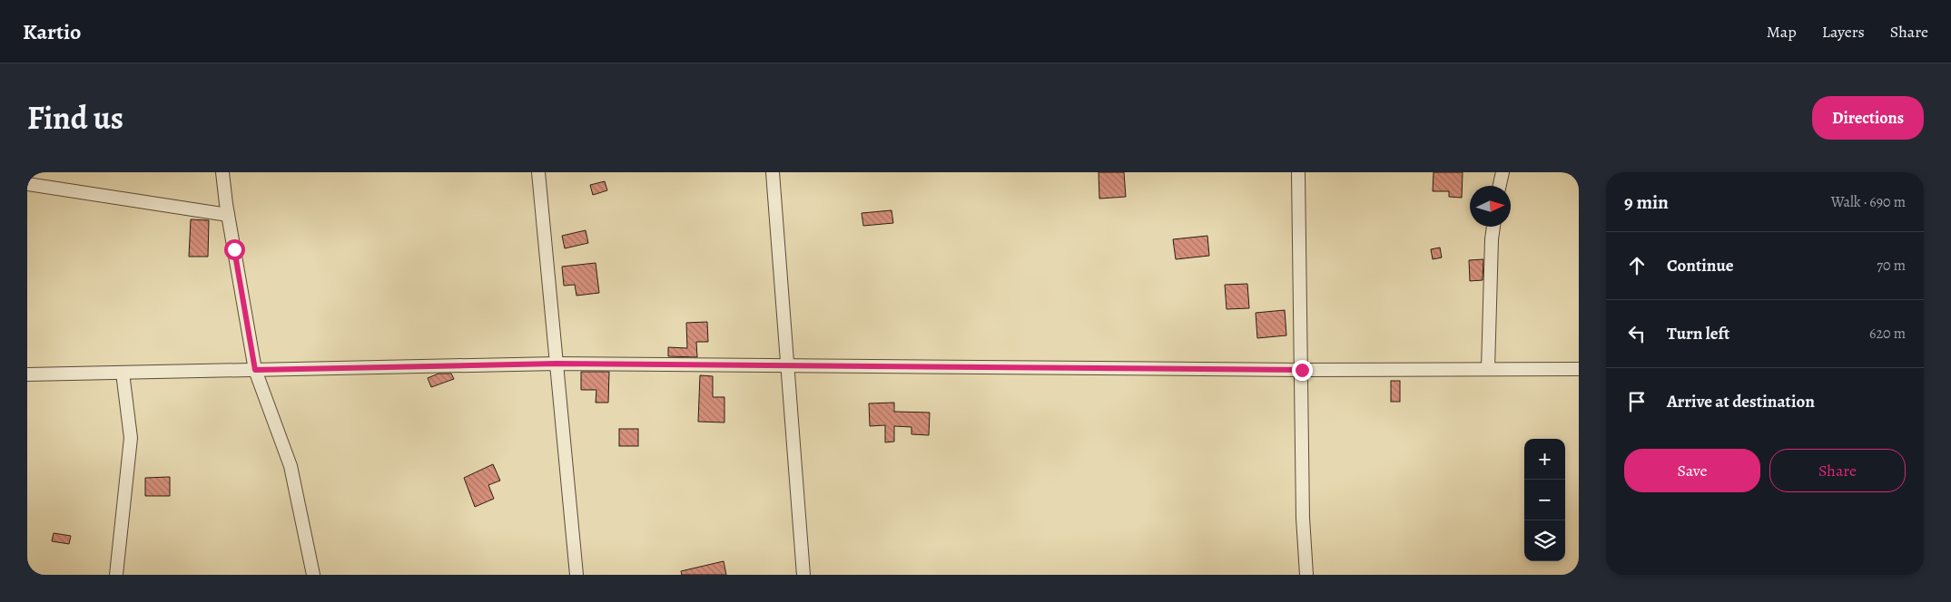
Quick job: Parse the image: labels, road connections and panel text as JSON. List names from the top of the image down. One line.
{"north":"right","page":{"header":"Kartio","nav":["Map","Layers","Share"],"title":"Find us","buttons":["Directions",["Save","Share"]],"heading":["9 min","Walk · 690 m"],"list":[["Continue","70 m"],["Turn left","620 m"],"Arrive at destination"],"map_buttons":["+","−"]}}
